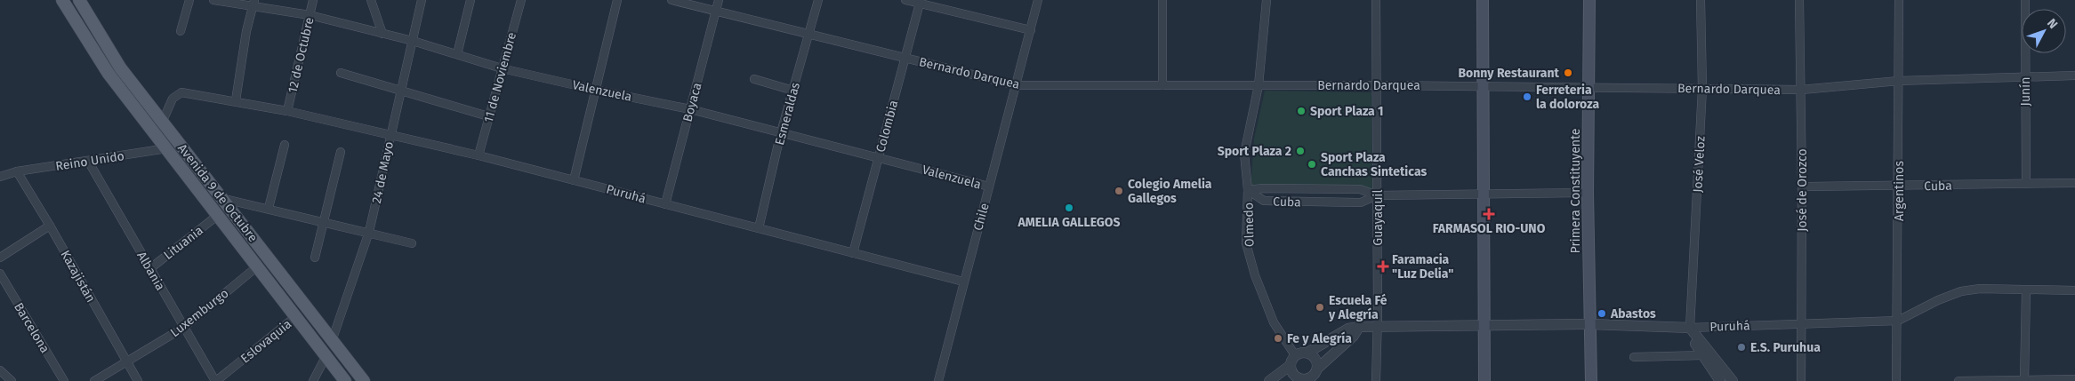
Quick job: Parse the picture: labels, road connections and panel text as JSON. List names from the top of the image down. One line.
{"streets":{"main road":["Primera Constituyente","Avenida 9 de Octubre"],"street":["12 de Octubre","Bernardo Darquea","11 de Noviembre","Valenzuela","Junín","Boyaca","Esmeraldas","Colombia","Reino Unido","José Veloz","24 de Mayo","Cuba","José de Orozco","Argentinos","Puruhá","Chile","Guayaquil","Olmedo","Lituania","Albania","Kazajistán","Luxemburgo","Barcelona","Eslovaquia"]},"crossings":[["12 de Octubre","Valenzuela"],["12 de Octubre","Puruhá"],["Bernardo Darquea","Junín"],["Bernardo Darquea","Boyaca"],["Bernardo Darquea","Esmeraldas"],["Bernardo Darquea","Colombia"],["Bernardo Darquea","José Veloz"],["Bernardo Darquea","José de Orozco"],["Bernardo Darquea","Primera Constituyente"],["Bernardo Darquea","Argentinos"],["Bernardo Darquea","Chile"],["Bernardo Darquea","Guayaquil"],["Bernardo Darquea","Olmedo"],["11 de Noviembre","Valenzuela"],["11 de Noviembre","Puruhá"],["Valenzuela","Boyaca"],["Valenzuela","Esmeraldas"],["Valenzuela","Colombia"],["Valenzuela","24 de Mayo"],["Valenzuela","Chile"],["Junín","Cuba"],["Boyaca","Puruhá"],["Esmeraldas","Puruhá"],["Colombia","Puruhá"],["Reino Unido","Avenida 9 de Octubre"],["Reino Unido","Albania"],["Reino Unido","Kazajistán"],["José Veloz","Puruhá"],["24 de Mayo","Avenida 9 de Octubre"],["24 de Mayo","Puruhá"],["Cuba","José de Orozco"],["Cuba","Primera Constituyente"],["Cuba","Argentinos"],["Cuba","Guayaquil"],["Cuba","Olmedo"],["José de Orozco","Puruhá"],["Primera Constituyente","Puruhá"],["Argentinos","Puruhá"],["Avenida 9 de Octubre","Puruhá"],["Avenida 9 de Octubre","Lituania"],["Avenida 9 de Octubre","Luxemburgo"],["Avenida 9 de Octubre","Eslovaquia"],["Puruhá","Chile"],["Puruhá","Guayaquil"],["Lituania","Albania"],["Albania","Luxemburgo"],["Albania","Eslovaquia"],["Kazajistán","Luxemburgo"]],"places":{"other":["Bonny Restaurant","Ferreteria la doloroza","Sport Plaza 1","Sport Plaza 2","Sport Plaza Canchas Sinteticas","Colegio Amelia Gallegos","AMELIA GALLEGOS","Escuela Fé y Alegría","Abastos","Fe y Alegría","E.S. Puruhua"],"health":["FARMASOL RIO-UNO","Faramacia \"Luz Delia\""]},"north":"top right"}
